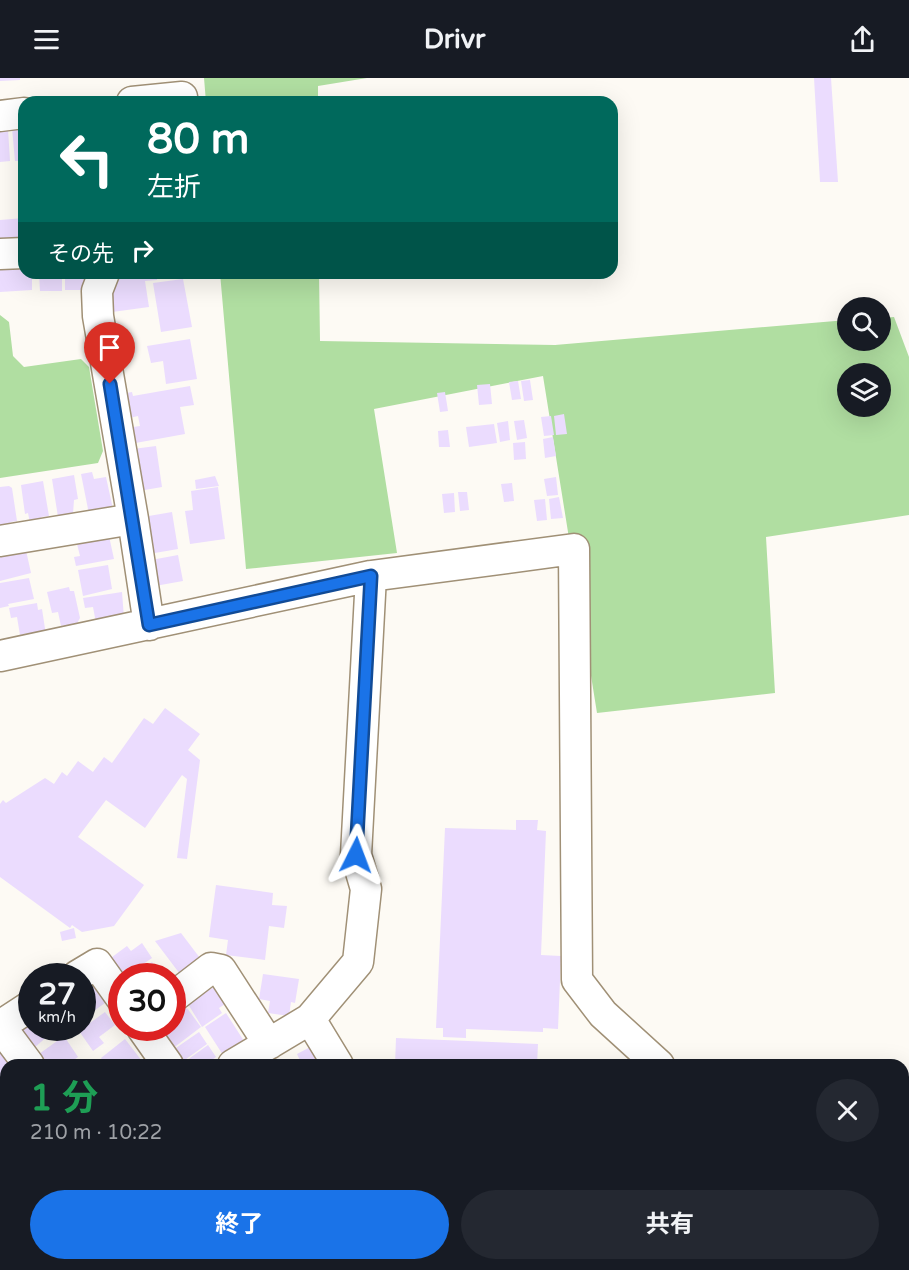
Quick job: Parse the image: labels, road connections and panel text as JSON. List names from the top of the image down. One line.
{"page":{"header":"Drivr","turn":["80 m","左折"],"then":"その先","speed":"27 km/h","limit":"30","heading":["1 分","210 m · 10:22"],"buttons":["終了","共有"]}}
